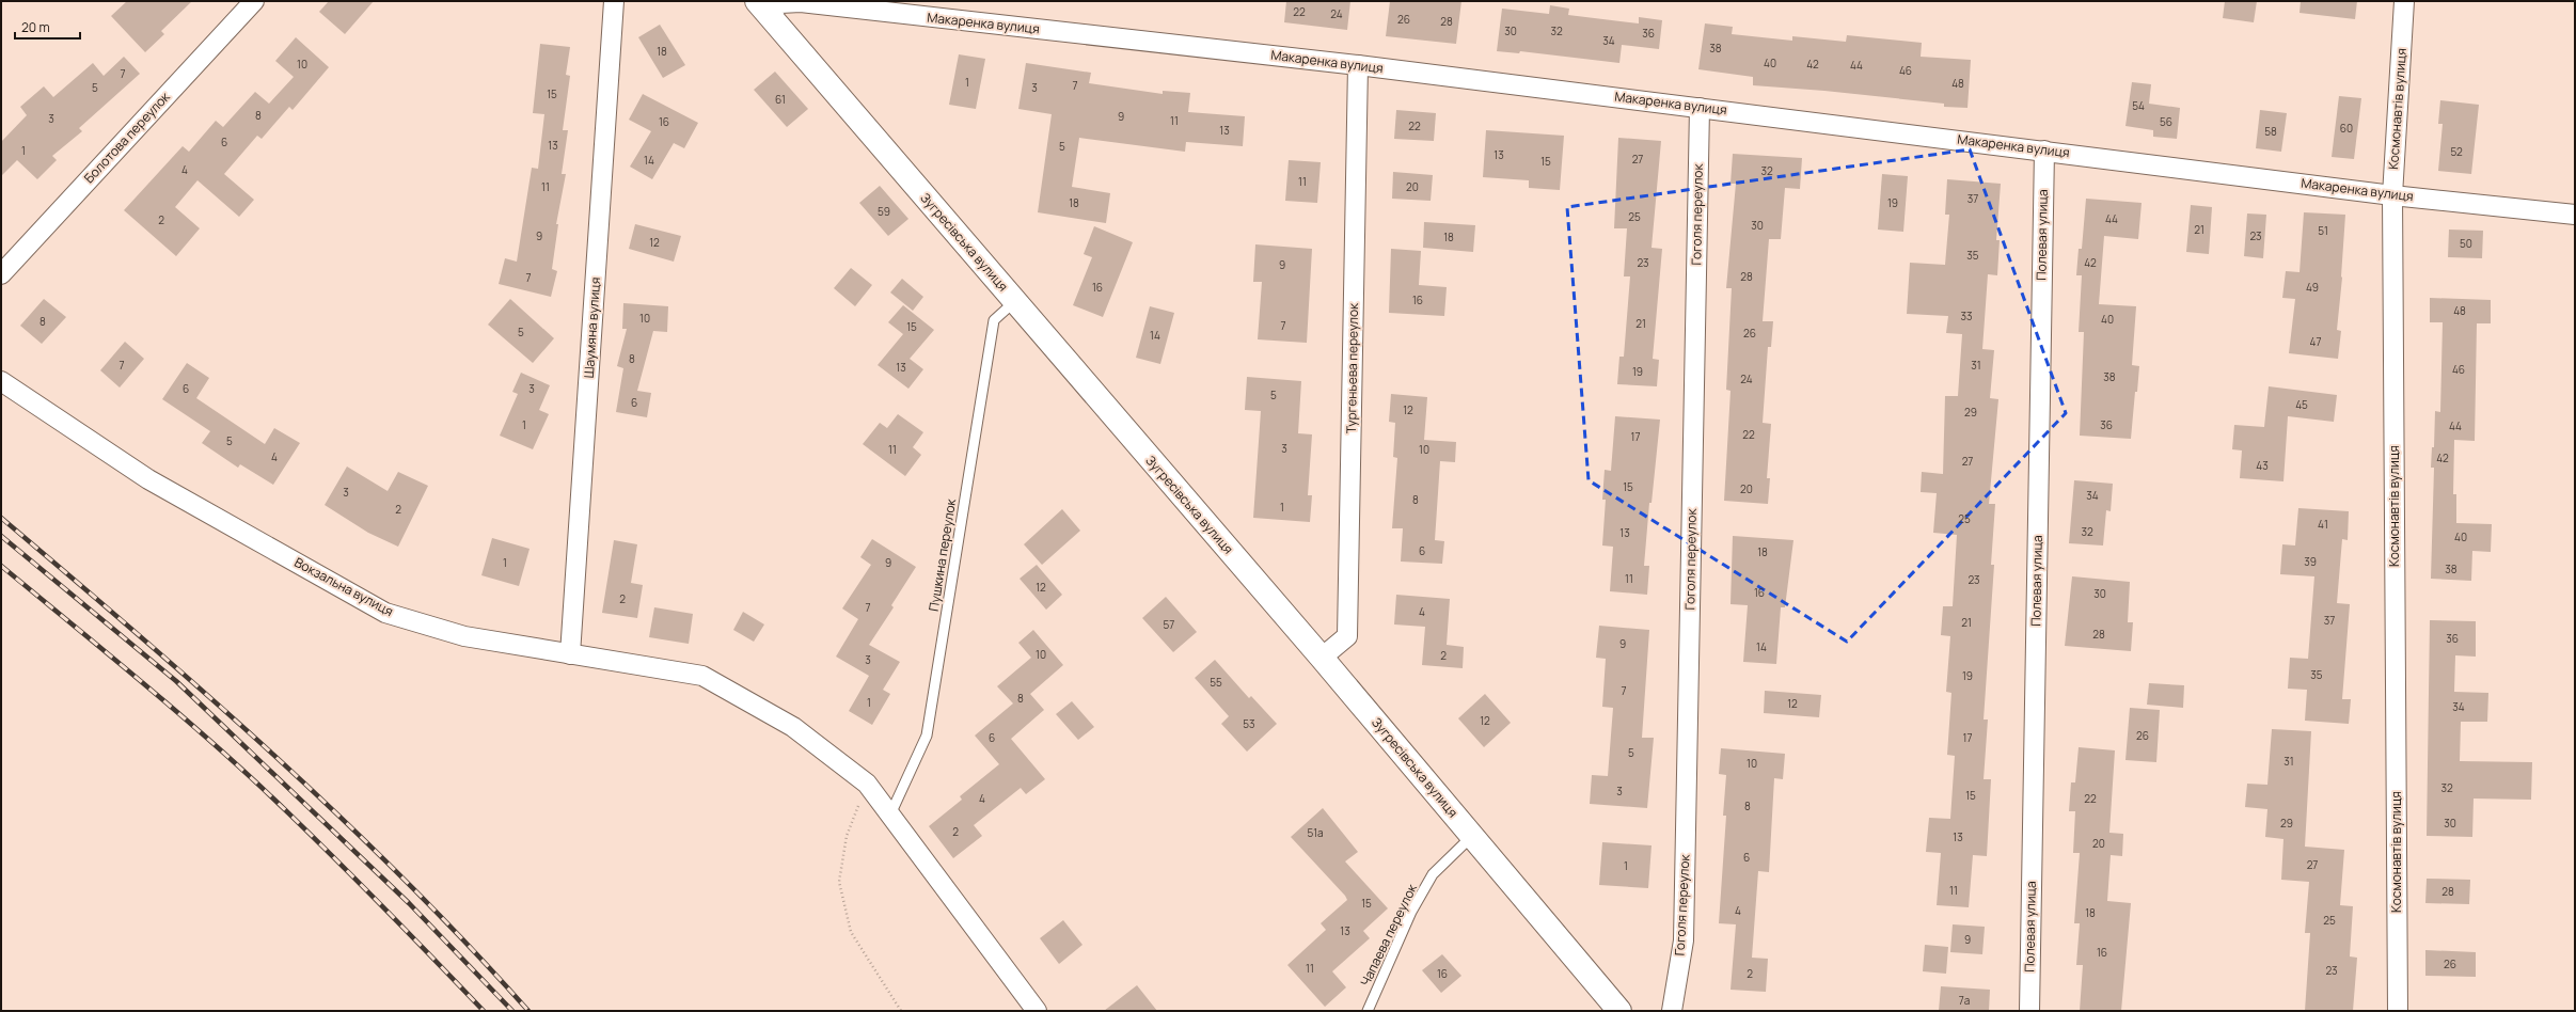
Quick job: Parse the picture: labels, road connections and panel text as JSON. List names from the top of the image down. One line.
{"streets":{"street":["Макаренка вулиця","Космонавтів вулиця","Болотова переулок","Гоголя переулок","Полевая улица","Зугресівська вулиця","Шаумяна вулиця","Тургеньева переулок","Вокзальна вулиця"],"lane":["Пушкина переулок","Чапаева переулок"]},"crossings":[["Макаренка вулиця","Космонавтів вулиця"],["Макаренка вулиця","Гоголя переулок"],["Макаренка вулиця","Полевая улица"],["Макаренка вулиця","Зугресівська вулиця"],["Макаренка вулиця","Тургеньева переулок"],["Зугресівська вулиця","Тургеньева переулок"],["Зугресівська вулиця","Пушкина переулок"],["Зугресівська вулиця","Чапаева переулок"],["Шаумяна вулиця","Вокзальна вулиця"],["Пушкина переулок","Вокзальна вулиця"]],"house_numbers":["22","24","26","28","30","32","36","34","38","18","40","10","42","44","46","7","1","48","7","5","3","15","61","54","8","9","3","11","16","56","22","60","13","58","6","13","5","1","52","13","27","14","15","4","32","11","11","20","37","18","19","59","25","44","2","30","21","51","9","23","18","12","50","35","23","42","9","28","7","16","49","16","48","33","10","40","8","21","7","15","5","26","14","47","8","7","31","13","46","19","38","24","6","3","5","6","45","12","29","1","36","44","22","17","5","3","11","10","4","42","27","43","15","20","3","34","8","1","2","25","41","32","13","40","6","18","39","1","9","38","11","23","12","16","30","2","7","4","37","21","57","28","36","9","14","10","2","3","35","19","55","7","8","1","12","34","12","53","26","6","17","5","31","10","32","3","15","4","22","8","29","30","2","51а","13","20","6","27","1","11","28","15","4","18","25","13","9","16","26","11","23","16","2","7а"],"scale_bar":"20 m"}
